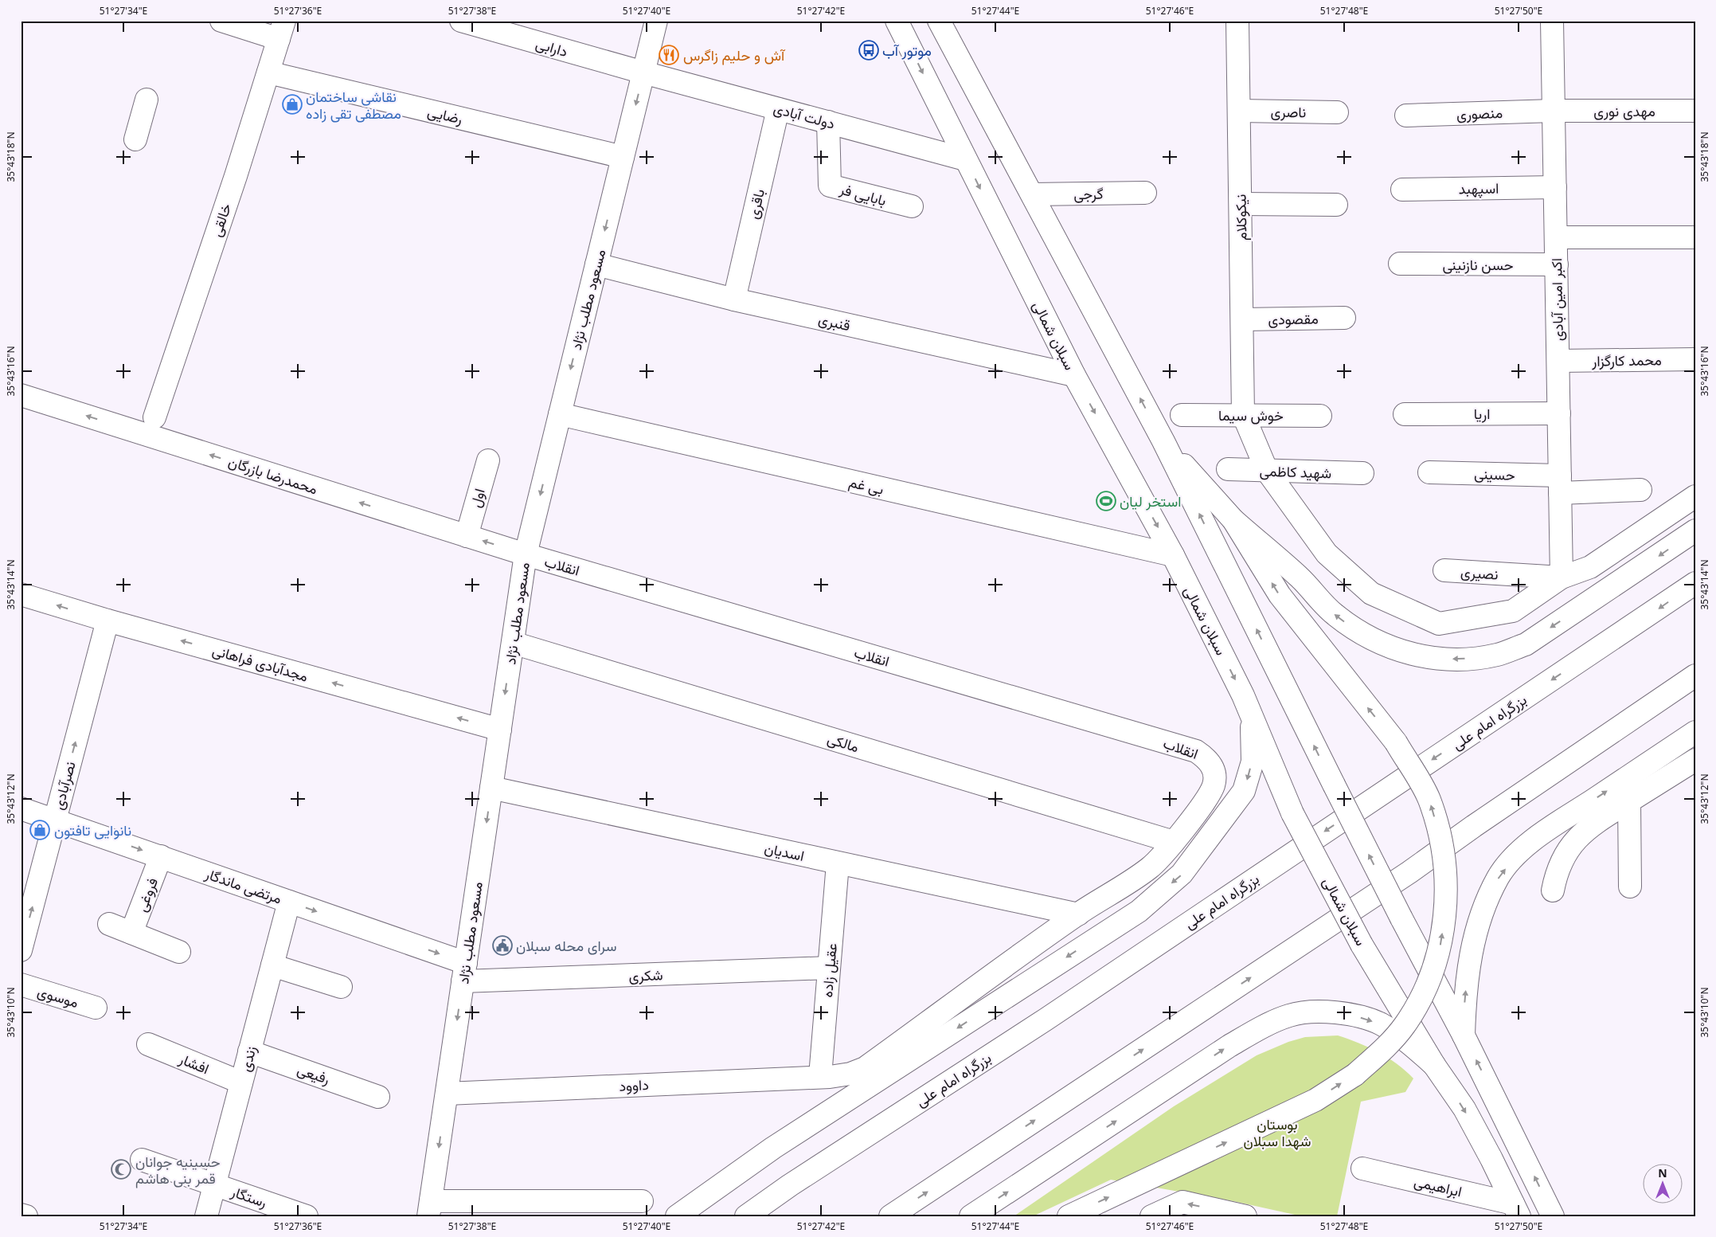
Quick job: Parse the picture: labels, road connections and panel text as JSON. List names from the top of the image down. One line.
{"streets":{"main road":["دارابی","مهدی نوری","ناصری","منصوری","رضایی","دولت آبادی","اسپهبد","گرجی","بابایی فر","باقری","نیکوکلام","خالقی","حسن نازنینی","مسعود مطلب نژاد","اکبر امین آبادی","مقصودی","قنبری","سبلان شمالی","محمد کارگزار","اریا","خوش سیما","شهید کاظمی","حسینی","محمدرضا بازرگان","بی غم","اول","انقلاب","نصیری","مجدآبادی فراهانی","بزرگراه امام علی","مالکی","نصرآبادی","اسدیان","مرتضی ماندگار","فروغی","عقیل زاده","شکری","موسوی","زندی","افشار","رفیعی","داوود","ابراهیمی","رستگار"]},"crossings":[["دارابی","دولت آبادی"],["دارابی","مسعود مطلب نژاد"],["مهدی نوری","منصوری"],["مهدی نوری","اکبر امین آبادی"],["ناصری","نیکوکلام"],["منصوری","اکبر امین آبادی"],["رضایی","خالقی"],["رضایی","مسعود مطلب نژاد"],["دولت آبادی","بابایی فر"],["دولت آبادی","باقری"],["دولت آبادی","مسعود مطلب نژاد"],["دولت آبادی","سبلان شمالی"],["اسپهبد","اکبر امین آبادی"],["باقری","قنبری"],["نیکوکلام","مقصودی"],["نیکوکلام","خوش سیما"],["حسن نازنینی","اکبر امین آبادی"],["مسعود مطلب نژاد","قنبری"],["مسعود مطلب نژاد","محمدرضا بازرگان"],["مسعود مطلب نژاد","بی غم"],["مسعود مطلب نژاد","انقلاب"],["مسعود مطلب نژاد","مجدآبادی فراهانی"],["مسعود مطلب نژاد","مالکی"],["مسعود مطلب نژاد","اسدیان"],["مسعود مطلب نژاد","مرتضی ماندگار"],["مسعود مطلب نژاد","شکری"],["مسعود مطلب نژاد","داوود"],["اکبر امین آبادی","محمد کارگزار"],["اکبر امین آبادی","اریا"],["اکبر امین آبادی","حسینی"],["اکبر امین آبادی","نصیری"],["قنبری","سبلان شمالی"],["سبلان شمالی","بی غم"],["سبلان شمالی","ابراهیمی"],["محمدرضا بازرگان","اول"],["محمدرضا بازرگان","انقلاب"],["انقلاب","داوود"],["مجدآبادی فراهانی","نصرآبادی"],["مالکی","داوود"],["نصرآبادی","مرتضی ماندگار"],["اسدیان","عقیل زاده"],["اسدیان","داوود"],["مرتضی ماندگار","فروغی"],["مرتضی ماندگار","شکری"],["مرتضی ماندگار","زندی"],["عقیل زاده","شکری"],["عقیل زاده","داوود"],["زندی","افشار"],["زندی","رفیعی"],["زندی","رستگار"]],"one_way":["مسعود مطلب نژاد","محمدرضا بازرگان","مجدآبادی فراهانی","نصرآبادی"],"parks":["بوستان شهدا سبلان"],"places":{"bus stop":["موتور آب"],"restaurant":["آش و حلیم زاگرس"],"shop":["نقاشی ساختمان مصطفی تقی زاده","نانوایی تافتون"],"sports":["استخر لیان"],"public building":["سرای محله سبلان"],"mosque":["حسینیه جوانان قمر بنی هاشم"]},"north":"top","coordinates":["51°27'34\"E","51°27'36\"E","51°27'38\"E","51°27'40\"E","51°27'42\"E","51°27'44\"E","51°27'46\"E","51°27'48\"E","51°27'50\"E","35°43'18\"N","35°43'16\"N","35°43'14\"N","35°43'12\"N","35°43'10\"N"]}
